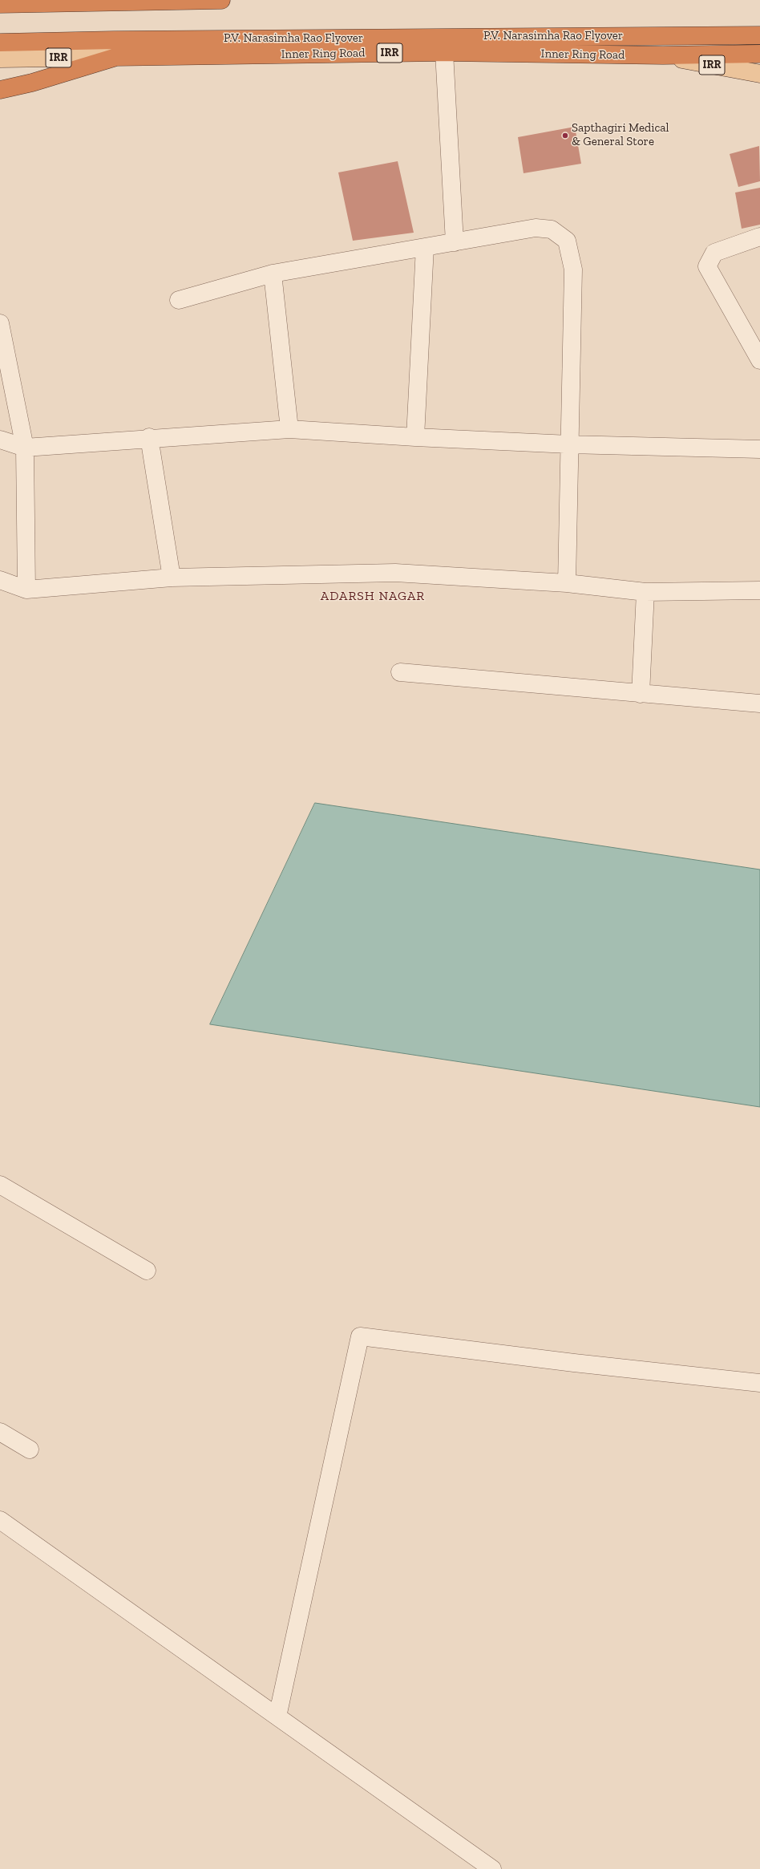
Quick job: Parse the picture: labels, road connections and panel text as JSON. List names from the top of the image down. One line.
{"streets":{"highway":["P.V. Narasimha Rao Flyover","IRR","Inner Ring Road"]},"crossings":[["IRR","Inner Ring Road"]],"districts":["ADARSH NAGAR"],"places":["Sapthagiri Medical & General Store"]}
